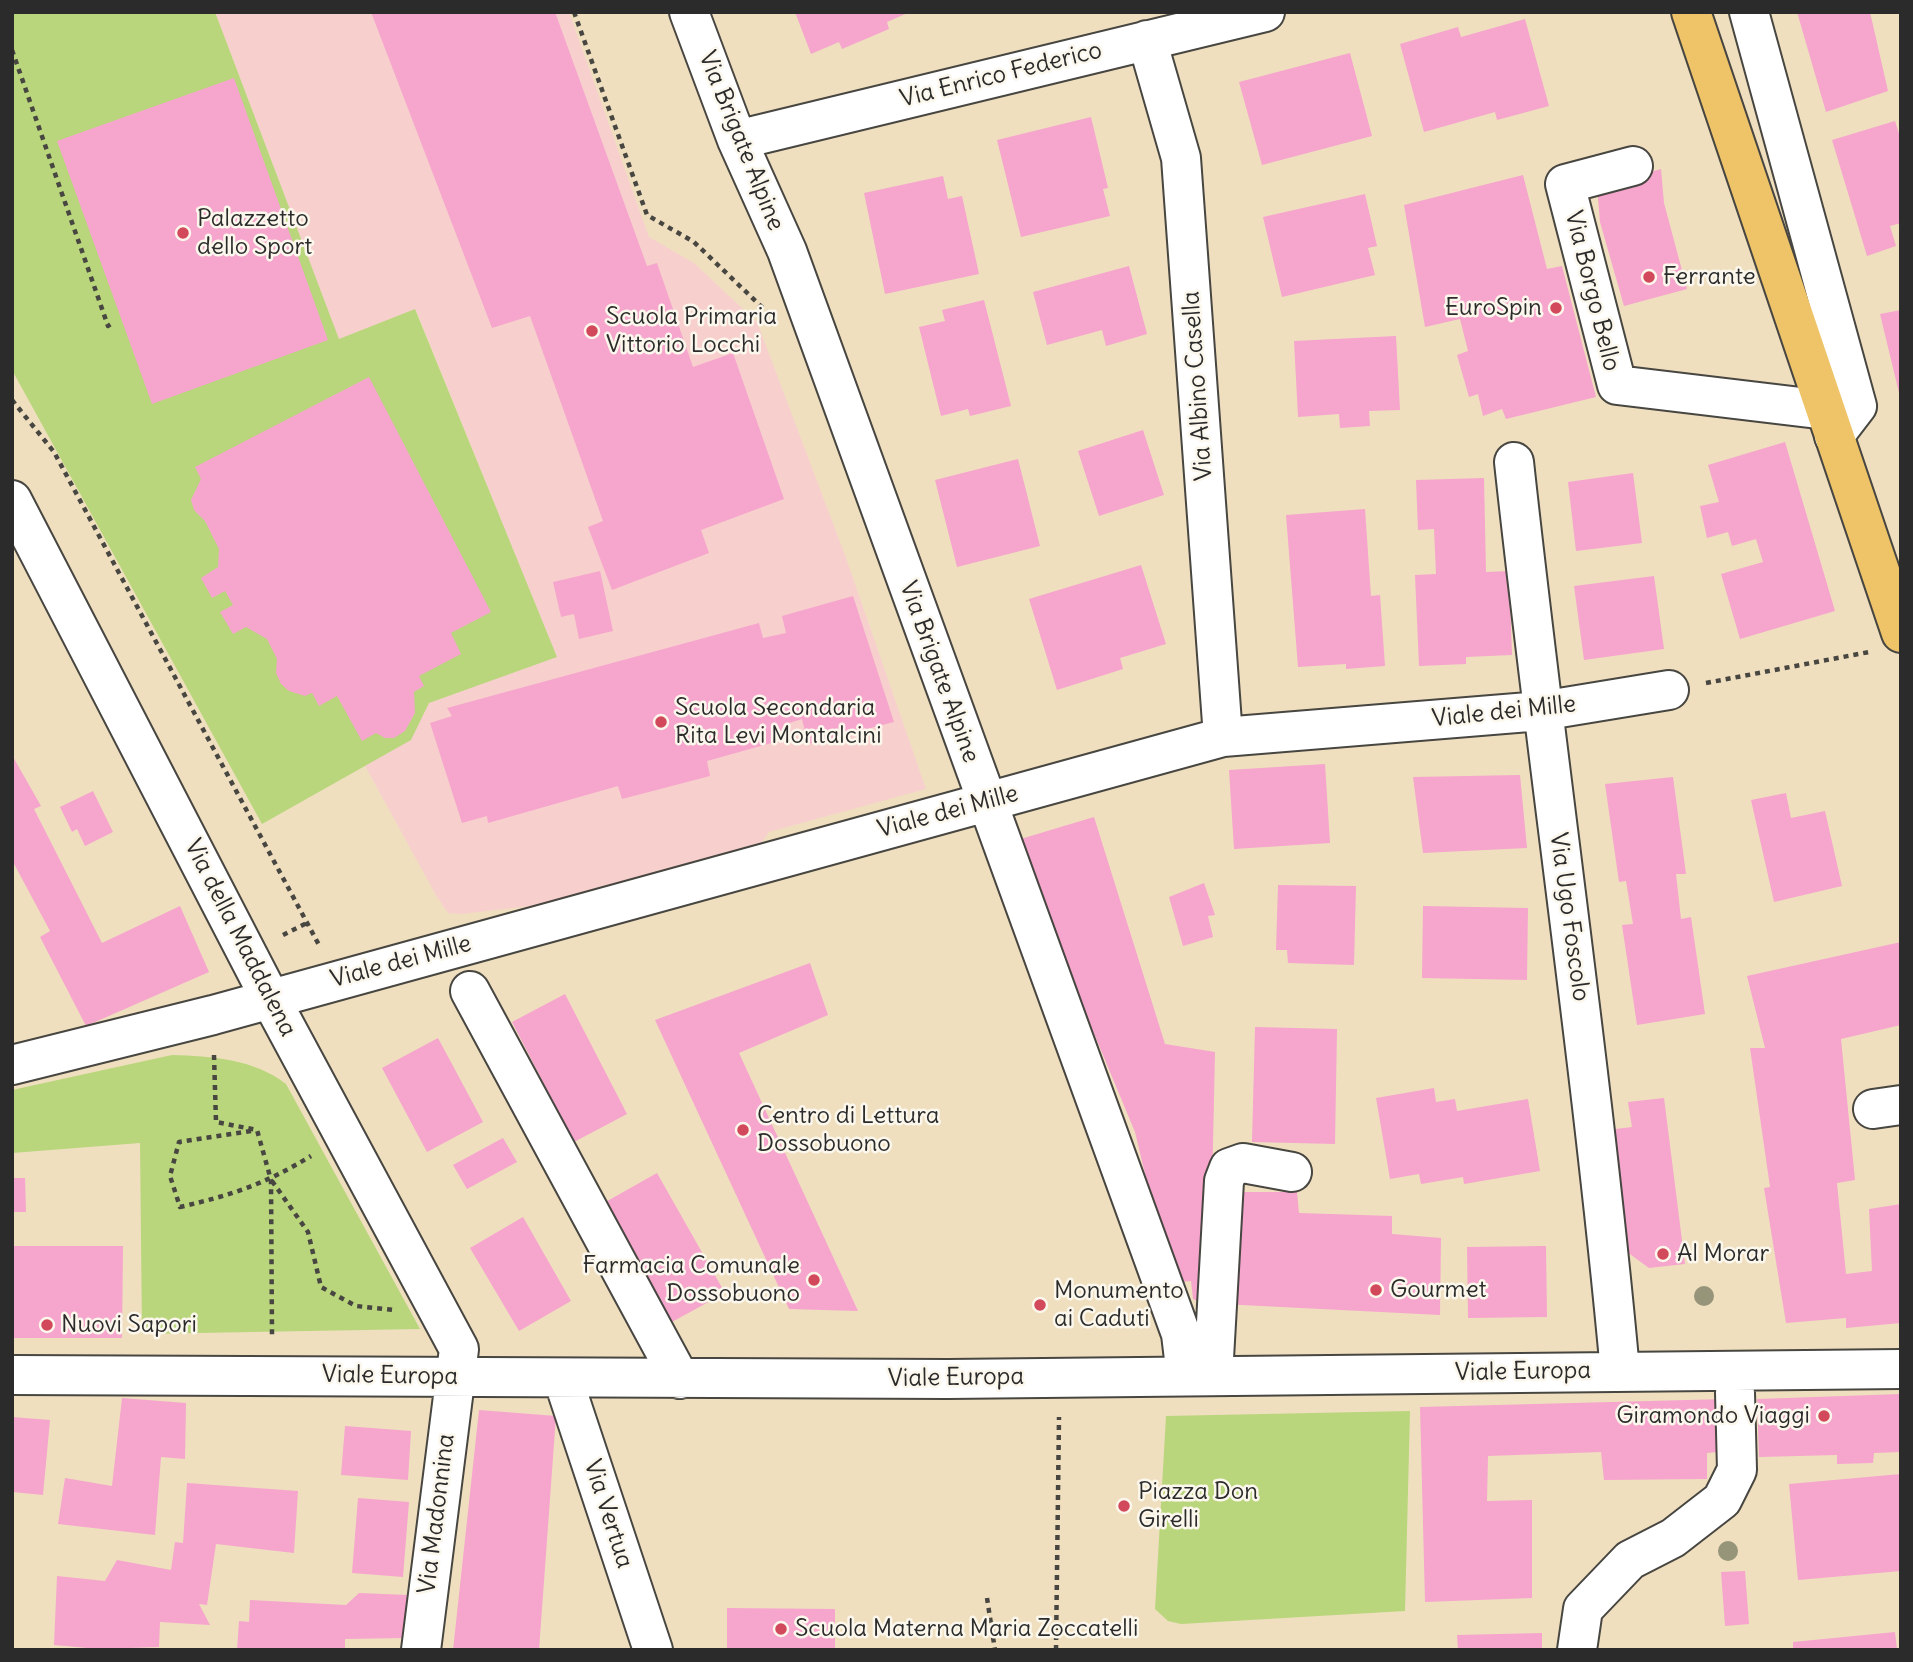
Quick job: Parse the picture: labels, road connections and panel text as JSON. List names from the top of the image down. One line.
{"streets":{"street":["Via Enrico Federico","Via Brigate Alpine","Via Borgo Bello","Via Albino Casella","Viale dei Mille","Via Ugo Foscolo","Via della Maddalena","Viale Europa","Via Madonnina","Via Vertua"]},"crossings":[["Via Enrico Federico","Via Brigate Alpine"],["Via Enrico Federico","Via Albino Casella"],["Via Brigate Alpine","Viale dei Mille"],["Via Brigate Alpine","Viale Europa"],["Via Albino Casella","Viale dei Mille"],["Viale dei Mille","Via Ugo Foscolo"],["Viale dei Mille","Via della Maddalena"],["Via Ugo Foscolo","Viale Europa"],["Via della Maddalena","Viale Europa"],["Via della Maddalena","Via Madonnina"],["Viale Europa","Via Madonnina"],["Viale Europa","Via Vertua"]],"places":["Palazzetto dello Sport","Ferrante","EuroSpin","Scuola Primaria Vittorio Locchi","Scuola Secondaria Rita Levi Montalcini","Centro di Lettura Dossobuono","Al Morar","Farmacia Comunale Dossobuono","Gourmet","Monumento ai Caduti","Nuovi Sapori","Giramondo Viaggi","Piazza Don Girelli","Scuola Materna Maria Zoccatelli"]}
